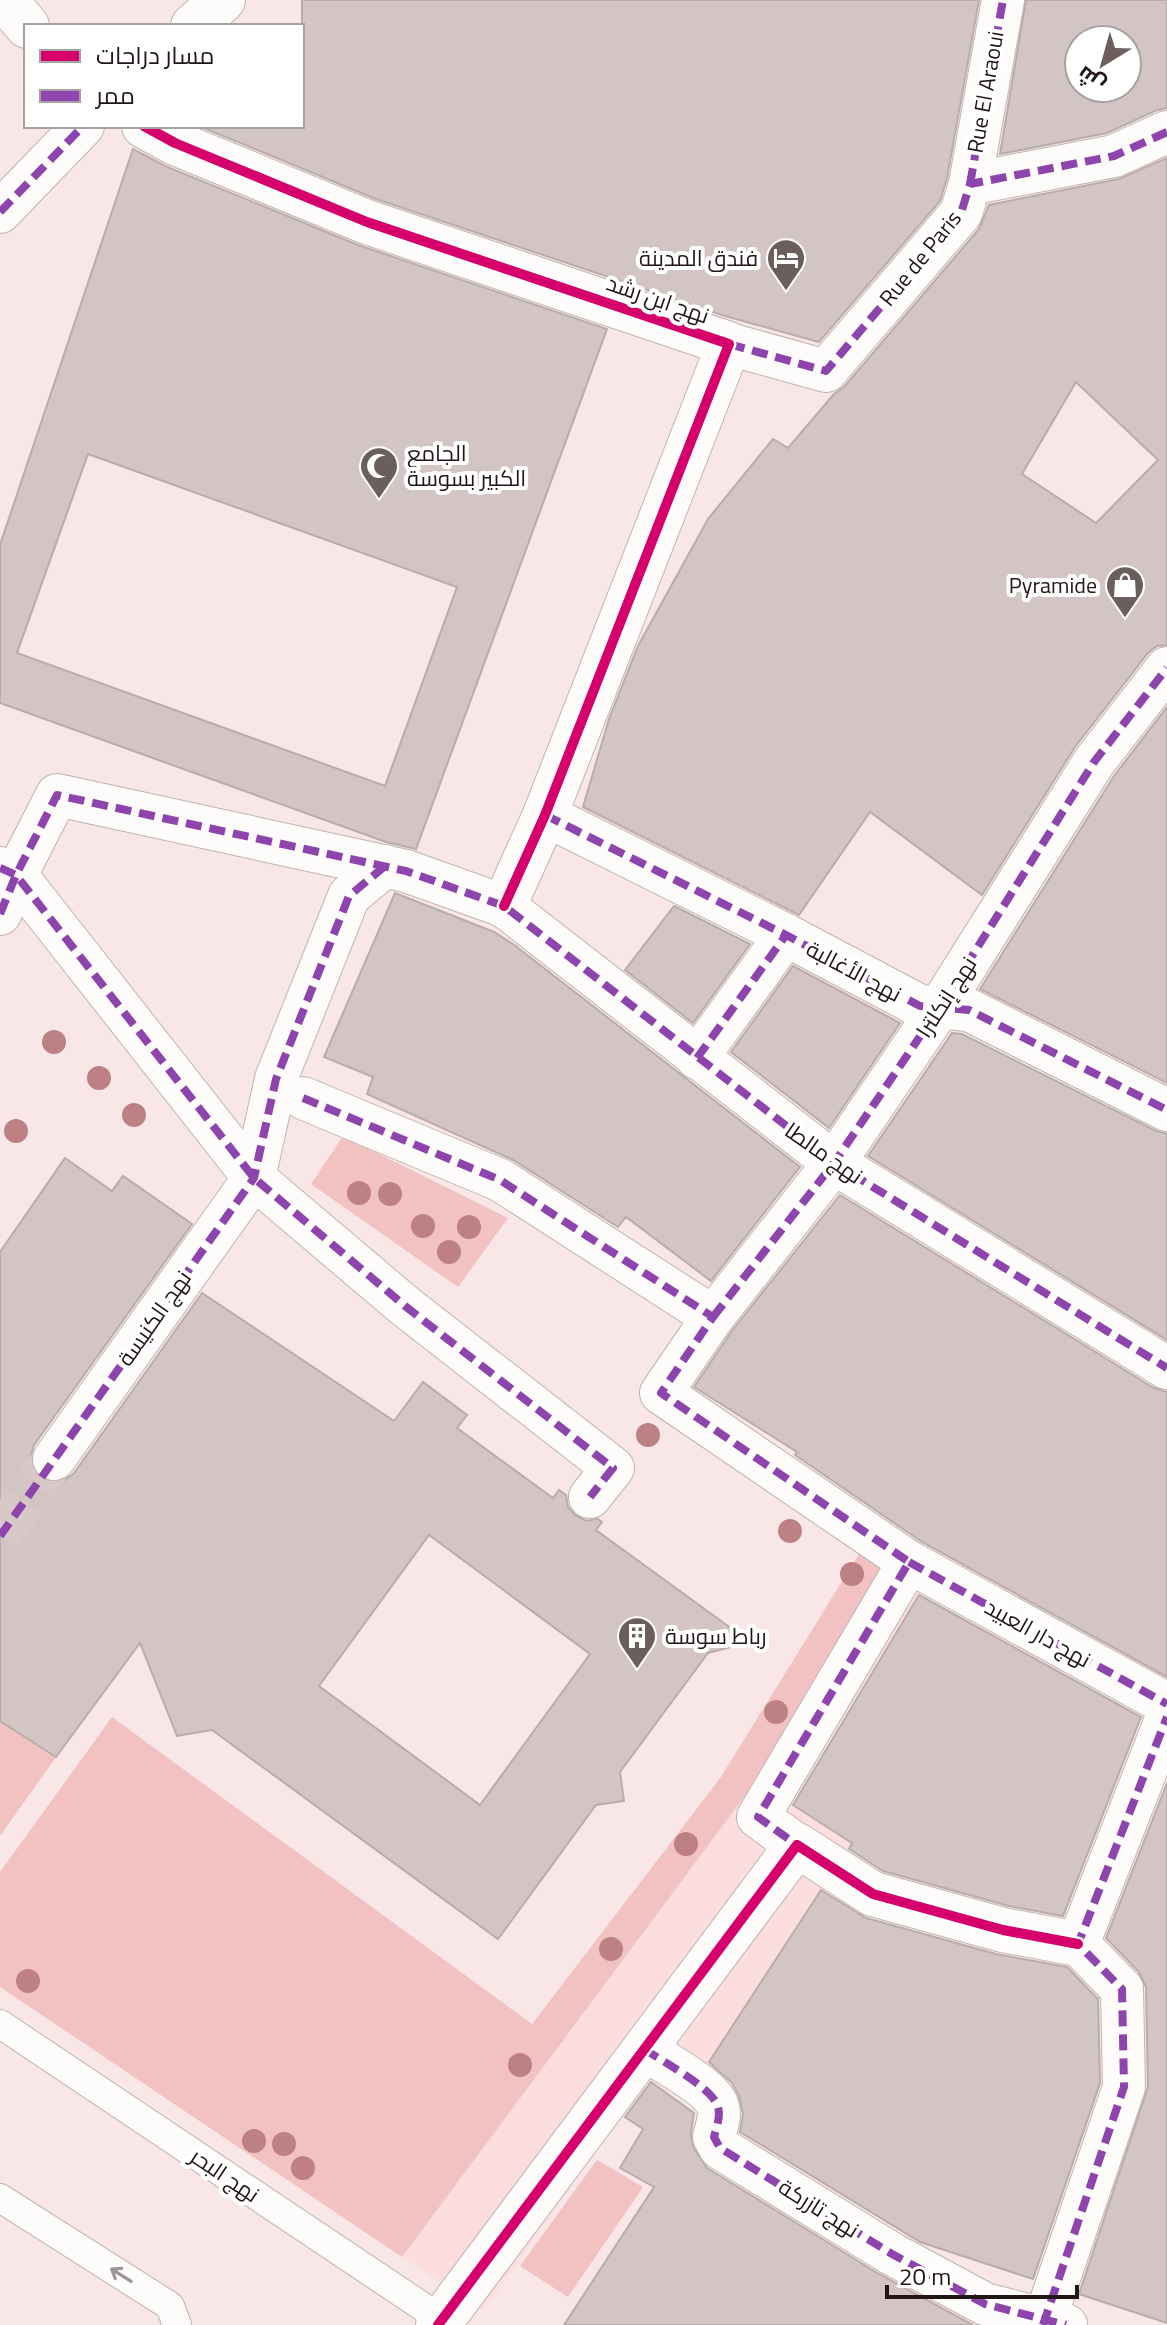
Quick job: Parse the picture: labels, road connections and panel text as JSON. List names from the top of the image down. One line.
{"streets":{"street":["Rue El Araoui","Rue de Paris","نهج ابن رشد","نهج الأغالبة","نهج إنكلترا","نهج مالطا","نهج الكنيسة","نهج دار العبيد","نهج تازركة"],"lane":["نهج البحر"]},"crossings":[["Rue El Araoui","Rue de Paris"],["Rue de Paris","نهج ابن رشد"],["نهج ابن رشد","نهج الأغالبة"],["نهج ابن رشد","نهج مالطا"],["نهج الأغالبة","نهج إنكلترا"],["نهج إنكلترا","نهج مالطا"],["نهج إنكلترا","نهج دار العبيد"]],"places":{"hotel":["فندق المدينة"],"mosque":["الجامع الكبير بسوسة"],"shop":["Pyramide"],"building":["رباط سوسة"]},"legend":["مسار دراجات","ممر"],"scale_bar":"20 m","north":"bottom left"}
